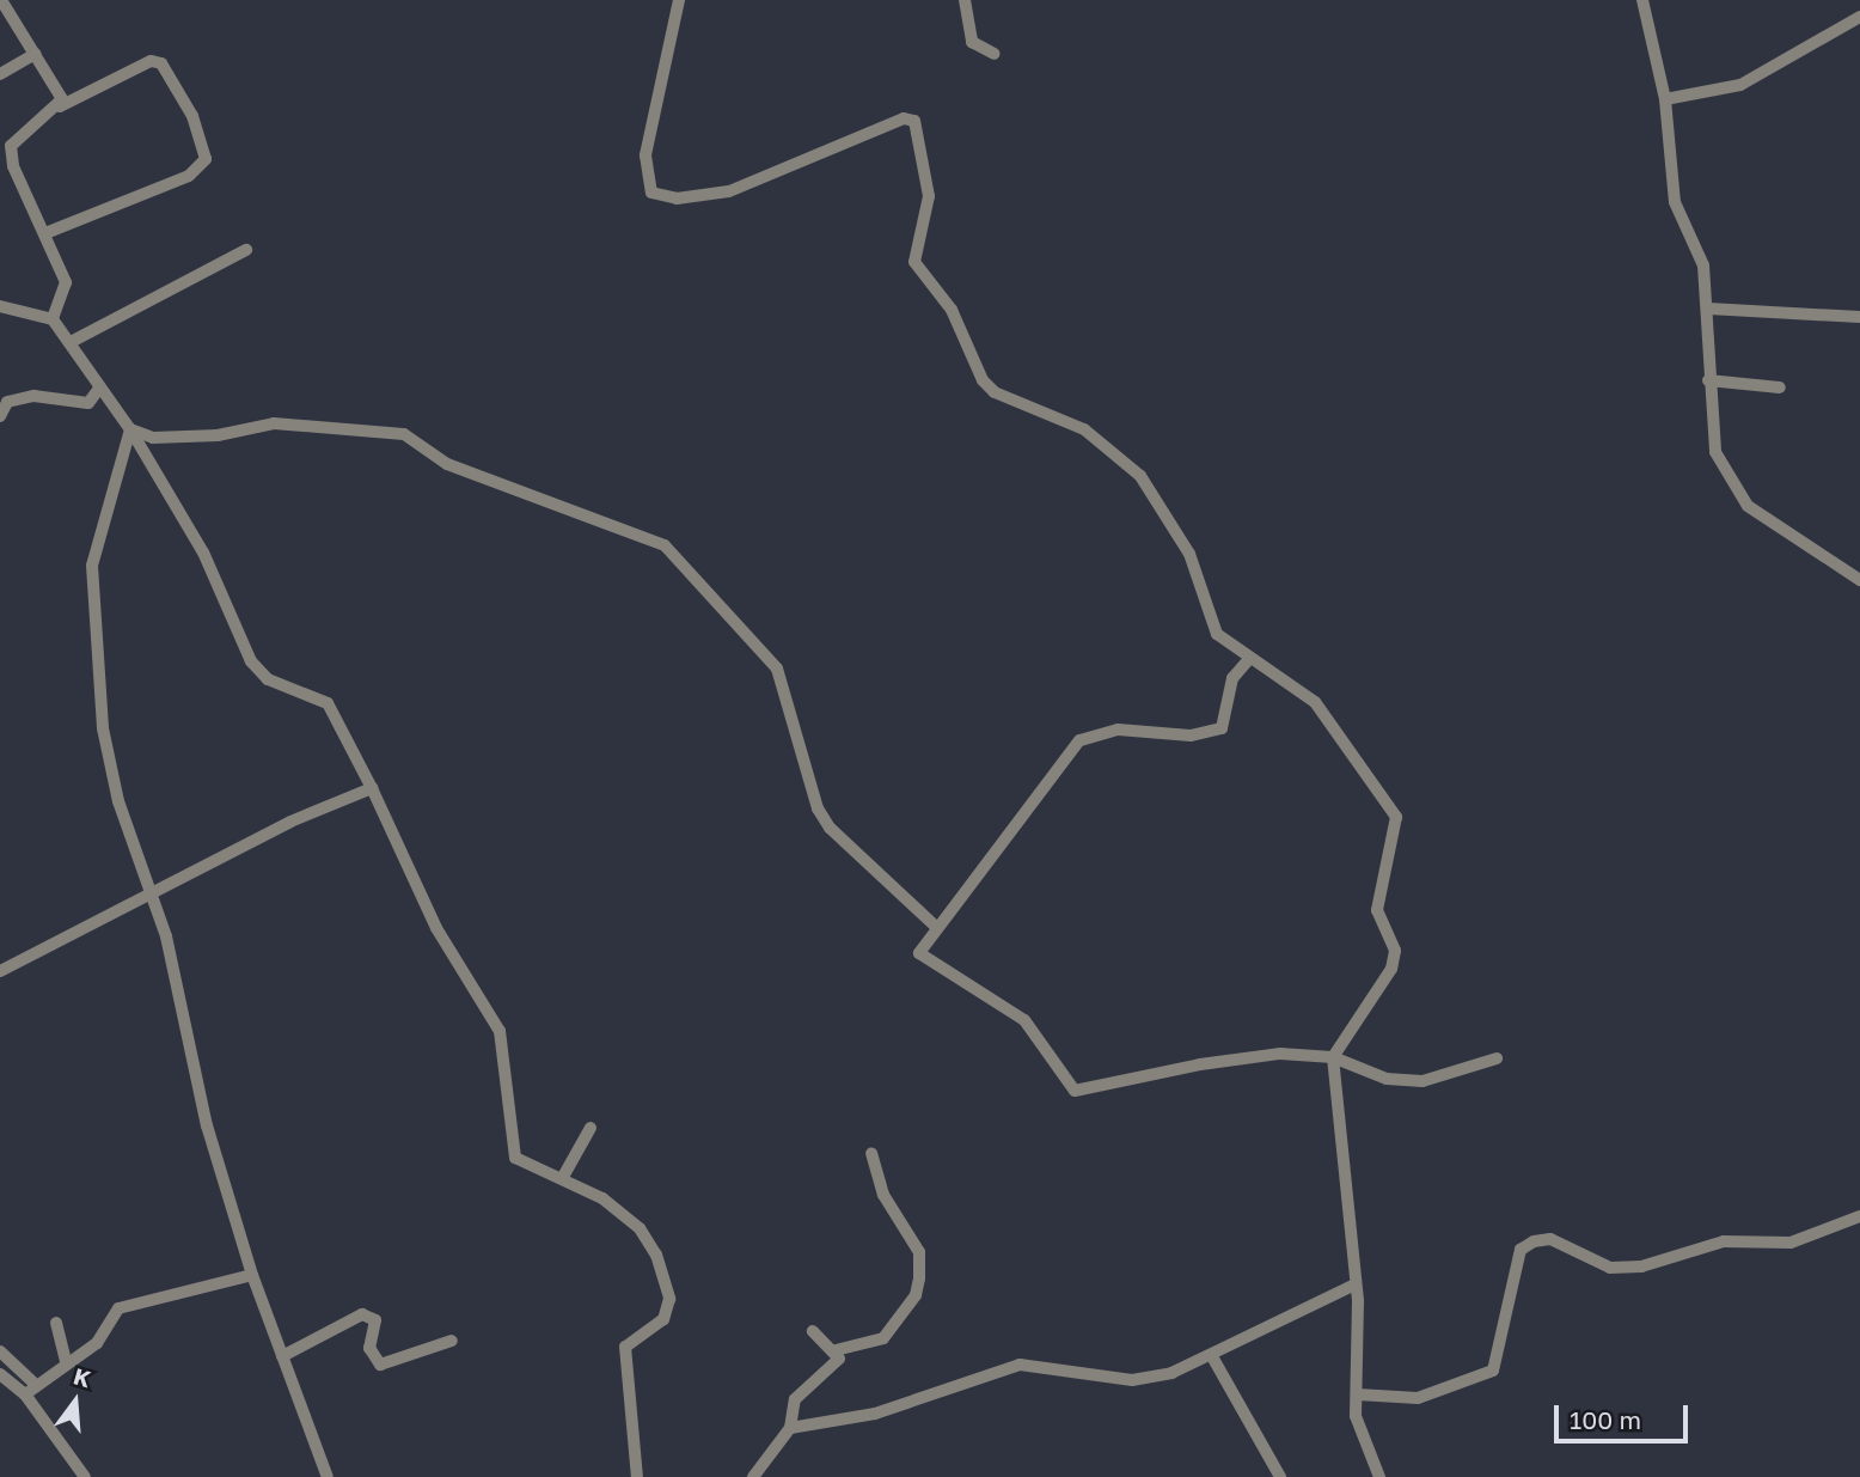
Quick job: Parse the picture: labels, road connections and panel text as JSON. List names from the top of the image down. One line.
{"scale_bar":"100 m","north":"top"}
